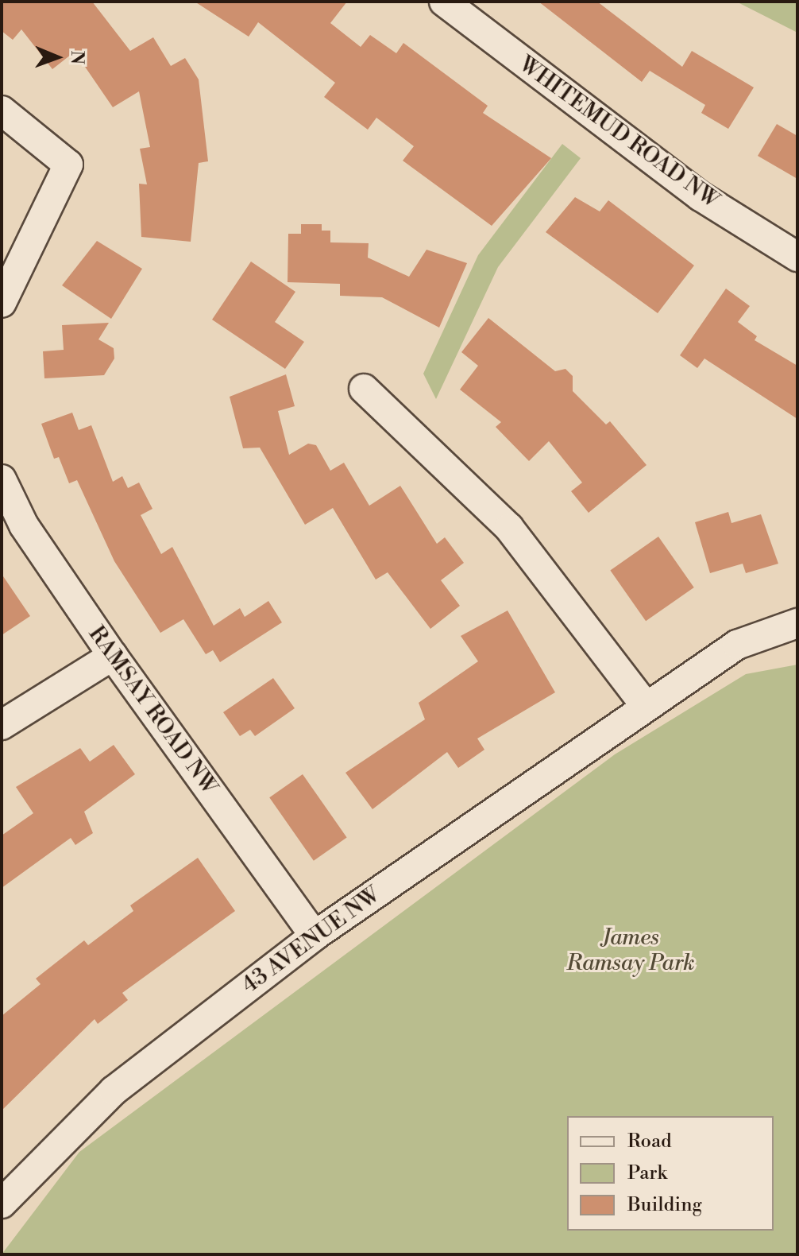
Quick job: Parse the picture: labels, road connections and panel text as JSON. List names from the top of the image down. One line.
{"streets":{"street":["WHITEMUD ROAD NW","RAMSAY ROAD NW","43 AVENUE NW"]},"crossings":[["RAMSAY ROAD NW","43 AVENUE NW"]],"parks":["James Ramsay Park"],"legend":["Road","Park","Building"],"north":"right"}
